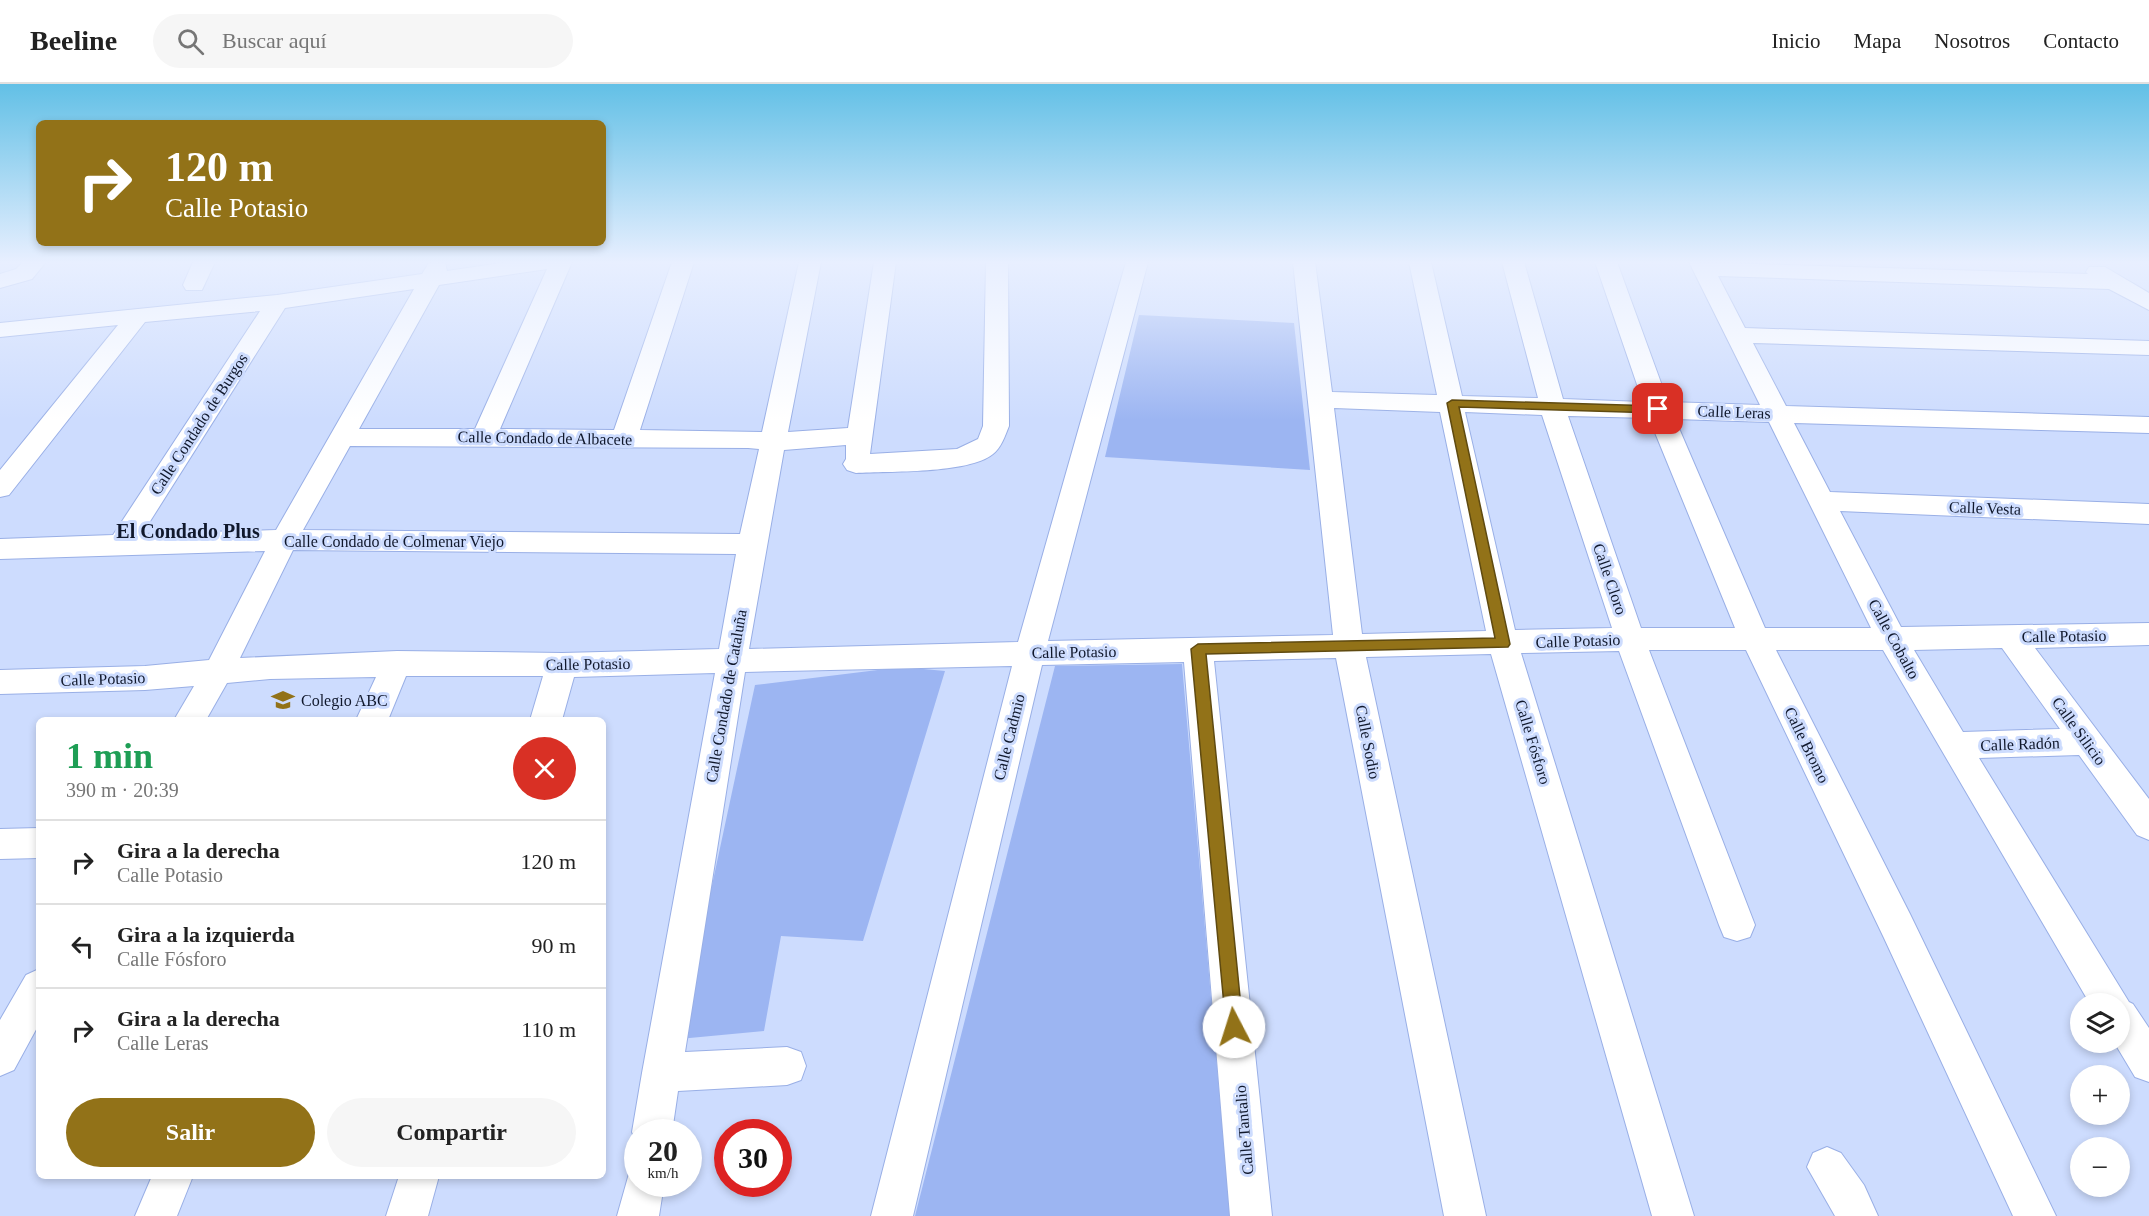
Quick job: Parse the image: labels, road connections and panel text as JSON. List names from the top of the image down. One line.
{"streets":{"street":["Calle Leras","Calle Condado de Burgos","Calle Condado de Albacete","Calle Vesta","Calle Condado de Colmenar Viejo","Calle Cloro","Calle Potasio","Calle Cobalto","Calle Condado de Cataluña","Calle Silicio","Calle Cadmio","Calle Sodio","Calle Fósforo","Calle Radón","Calle Bromo","Calle Tantalio"]},"crossings":[["Calle Leras","Calle Cloro"],["Calle Leras","Calle Cobalto"],["Calle Leras","Calle Sodio"],["Calle Leras","Calle Fósforo"],["Calle Leras","Calle Bromo"],["Calle Condado de Burgos","Calle Condado de Colmenar Viejo"],["Calle Condado de Albacete","Calle Condado de Cataluña"],["Calle Vesta","Calle Cobalto"],["Calle Condado de Colmenar Viejo","Calle Condado de Cataluña"],["Calle Cloro","Calle Potasio"],["Calle Potasio","Calle Cobalto"],["Calle Potasio","Calle Condado de Cataluña"],["Calle Potasio","Calle Silicio"],["Calle Potasio","Calle Cadmio"],["Calle Potasio","Calle Sodio"],["Calle Potasio","Calle Fósforo"],["Calle Potasio","Calle Bromo"],["Calle Potasio","Calle Tantalio"],["Calle Cobalto","Calle Radón"],["Calle Silicio","Calle Radón"]],"districts":["El Condado Plus"],"places":{"school or university":["Colegio ABC"]},"page":{"header":"Beeline","search":"Buscar aquí","nav":["Inicio","Mapa","Nosotros","Contacto"],"turn":["120 m","Calle Potasio"],"heading":["1 min","390 m · 20:39"],"list":[{"name":"Gira a la derecha","note":"Calle Potasio","value":"120 m"},{"name":"Gira a la izquierda","note":"Calle Fósforo","value":"90 m"},{"name":"Gira a la derecha","note":"Calle Leras","value":"110 m"}],"map_buttons":["+","−"],"buttons":["Salir","Compartir"],"speed":"20 km/h","limit":"30"}}
